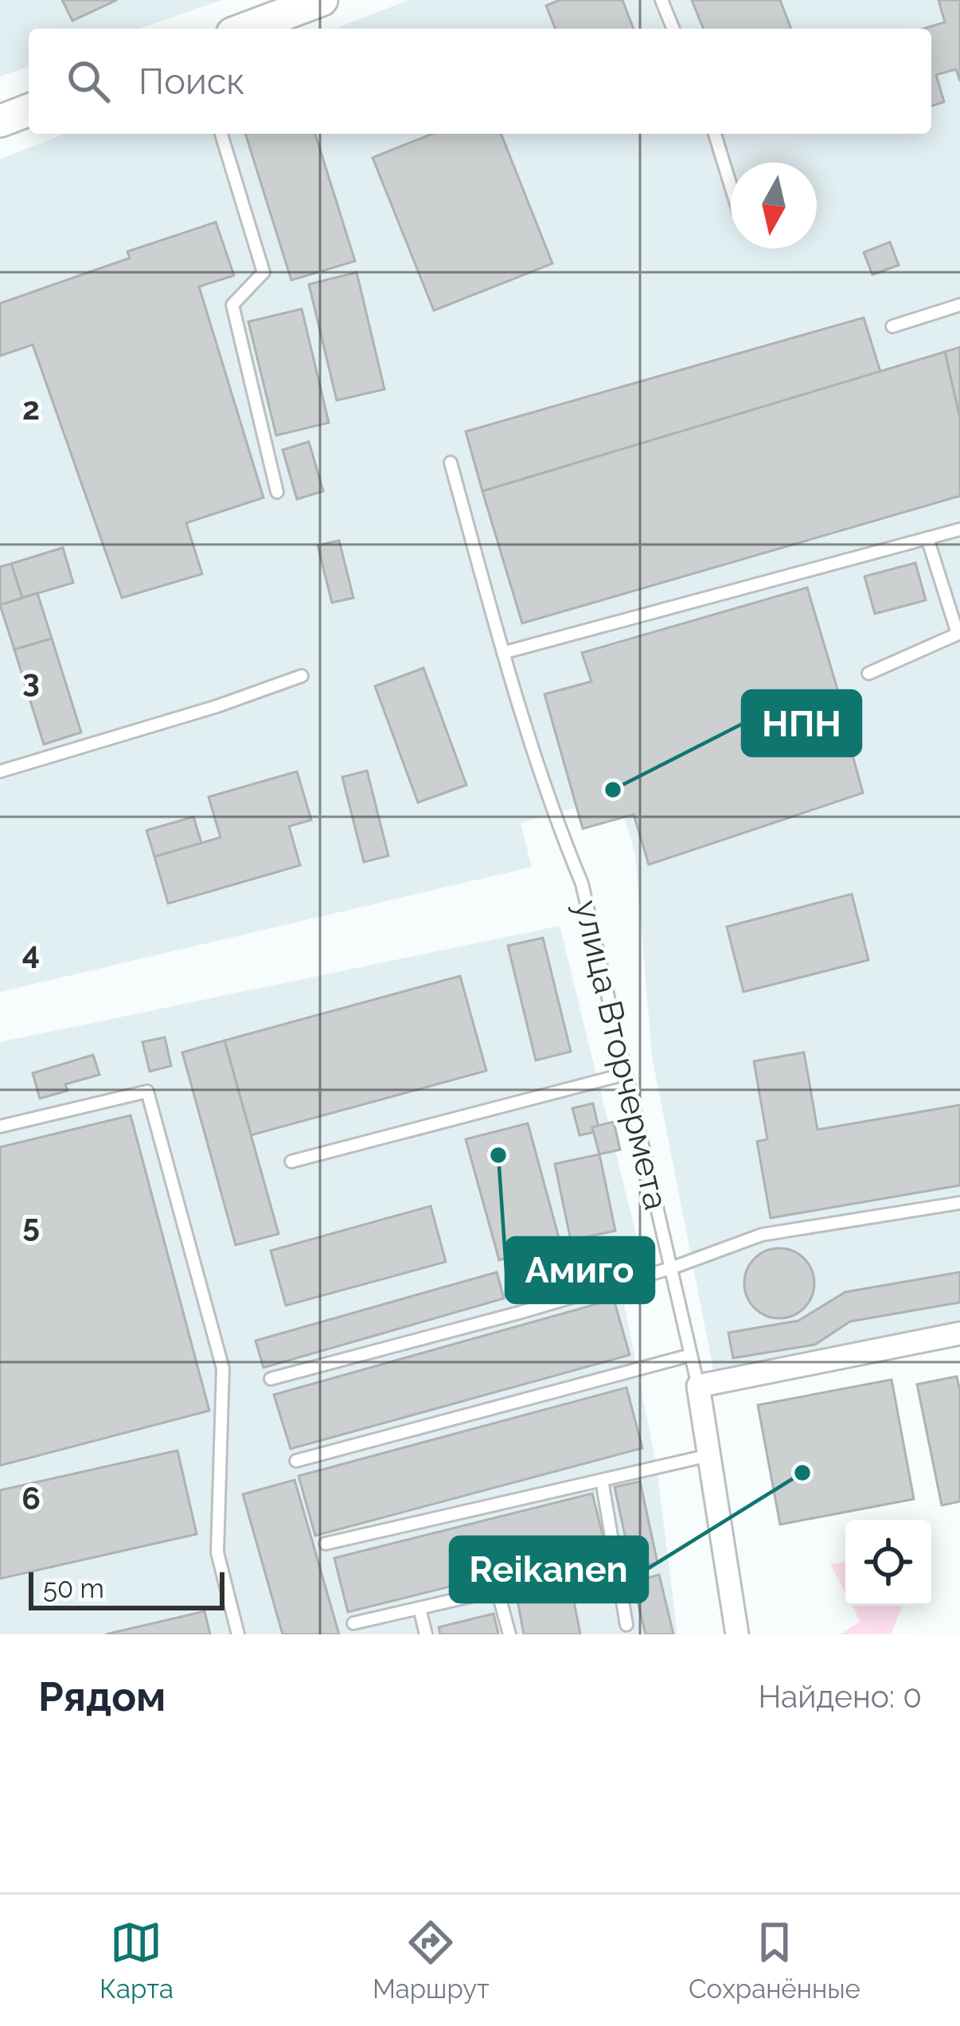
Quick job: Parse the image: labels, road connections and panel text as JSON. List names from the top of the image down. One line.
{"streets":{"street":["улица Вторчермета"]},"places":["НПН","Амиго","Reikanen"],"scale_bar":"50 m","north":"bottom","page":{"search":"Поиск","scale":"50 m","heading":["Рядом","Найдено: 0"],"nav":["Карта","Маршрут","Сохранённые"]},"grid":{"rows":["2","3","4","5","6"]}}
